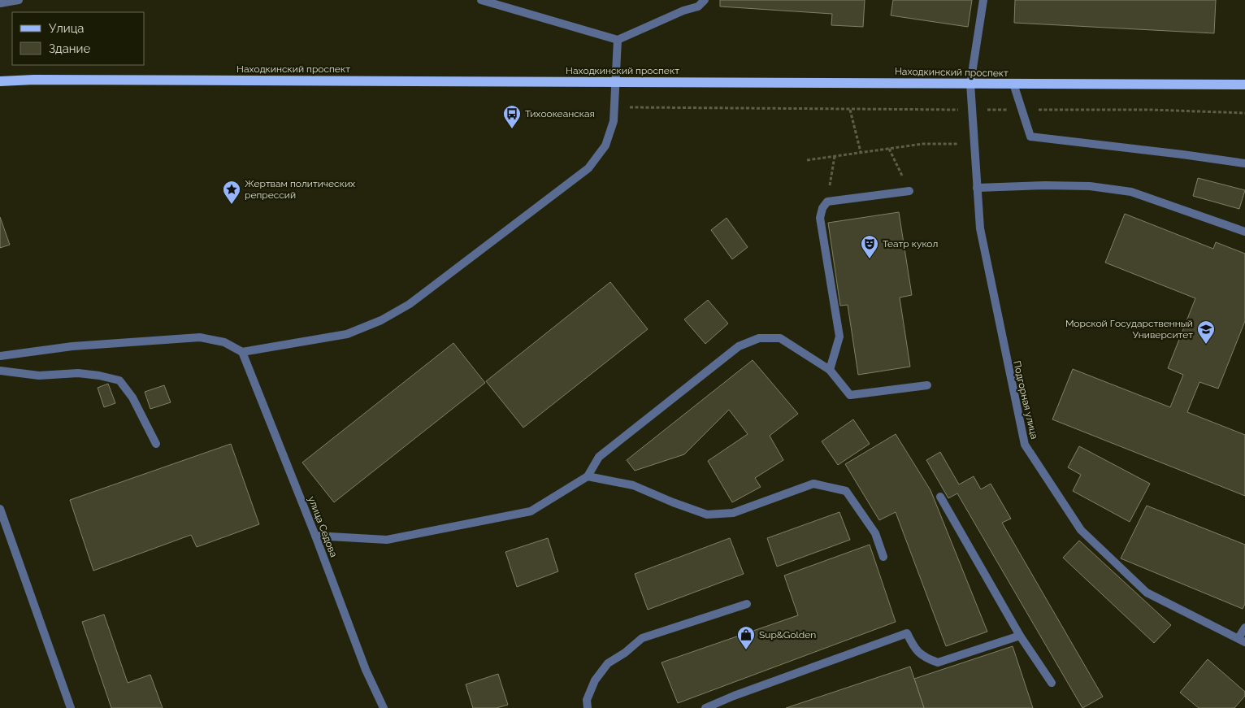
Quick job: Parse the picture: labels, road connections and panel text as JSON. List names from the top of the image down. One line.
{"streets":{"main road":["Находкинский проспект"],"street":["Подгорная улица","улица Седова"]},"crossings":[["Находкинский проспект","Подгорная улица"]],"places":{"bus stop":["Тихоокеанская"],"place":["Жертвам политических репрессий"],"theatre":["Театр кукол"],"school or university":["Морской Государственный Университет"],"shop":["Sup&Golden"]},"legend":["Улица","Здание"]}
